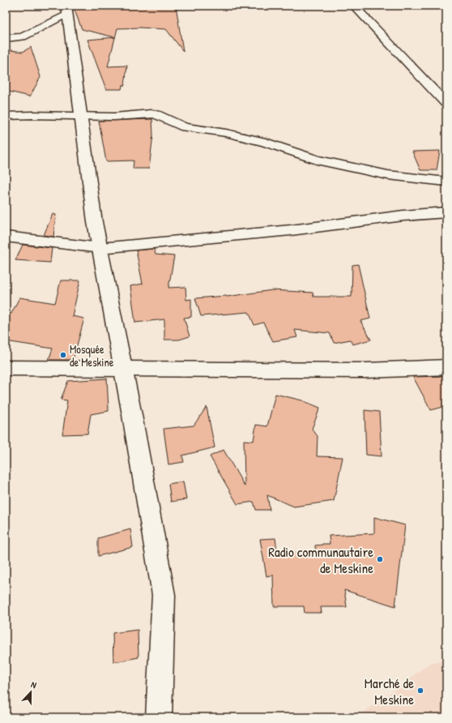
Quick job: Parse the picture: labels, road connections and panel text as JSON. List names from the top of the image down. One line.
{"places":["Mosquée de Meskine","Radio communautaire de Meskine","Marché de Meskine"],"north":"top"}
